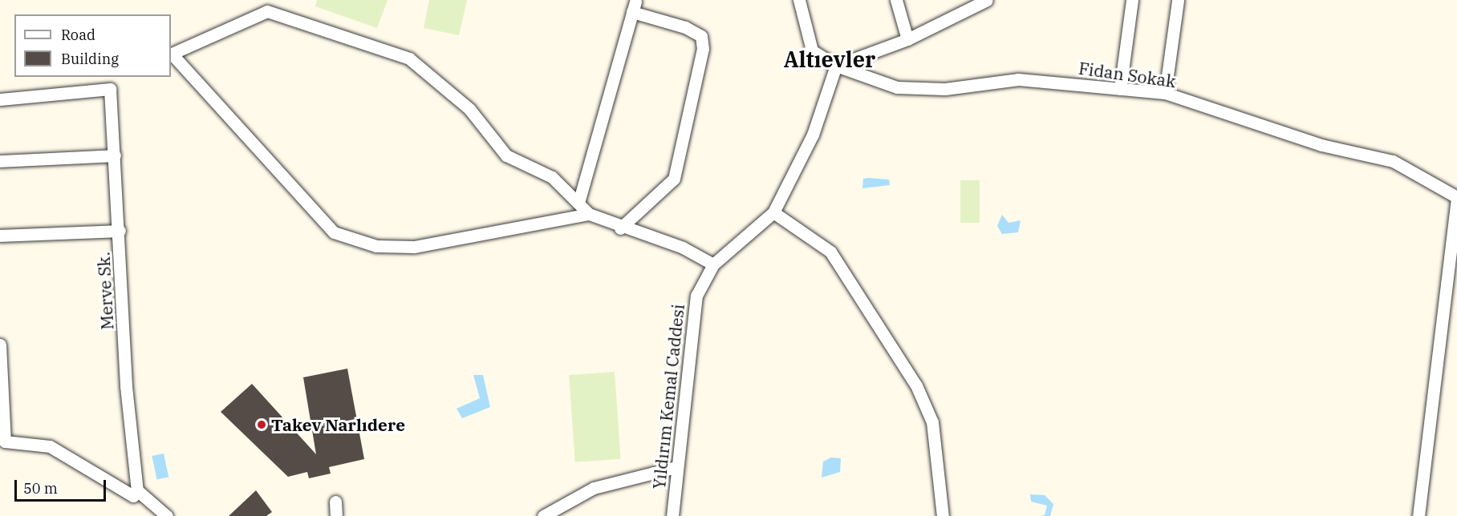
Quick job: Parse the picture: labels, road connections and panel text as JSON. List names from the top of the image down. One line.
{"streets":{"street":["Fidan Sokak","Merve Sk.","Yıldırım Kemal Caddesi"]},"crossings":[["Fidan Sokak","Yıldırım Kemal Caddesi"]],"districts":["Altıevler"],"places":["Takev Narlıdere"],"legend":["Road","Building"],"scale_bar":"50 m"}
